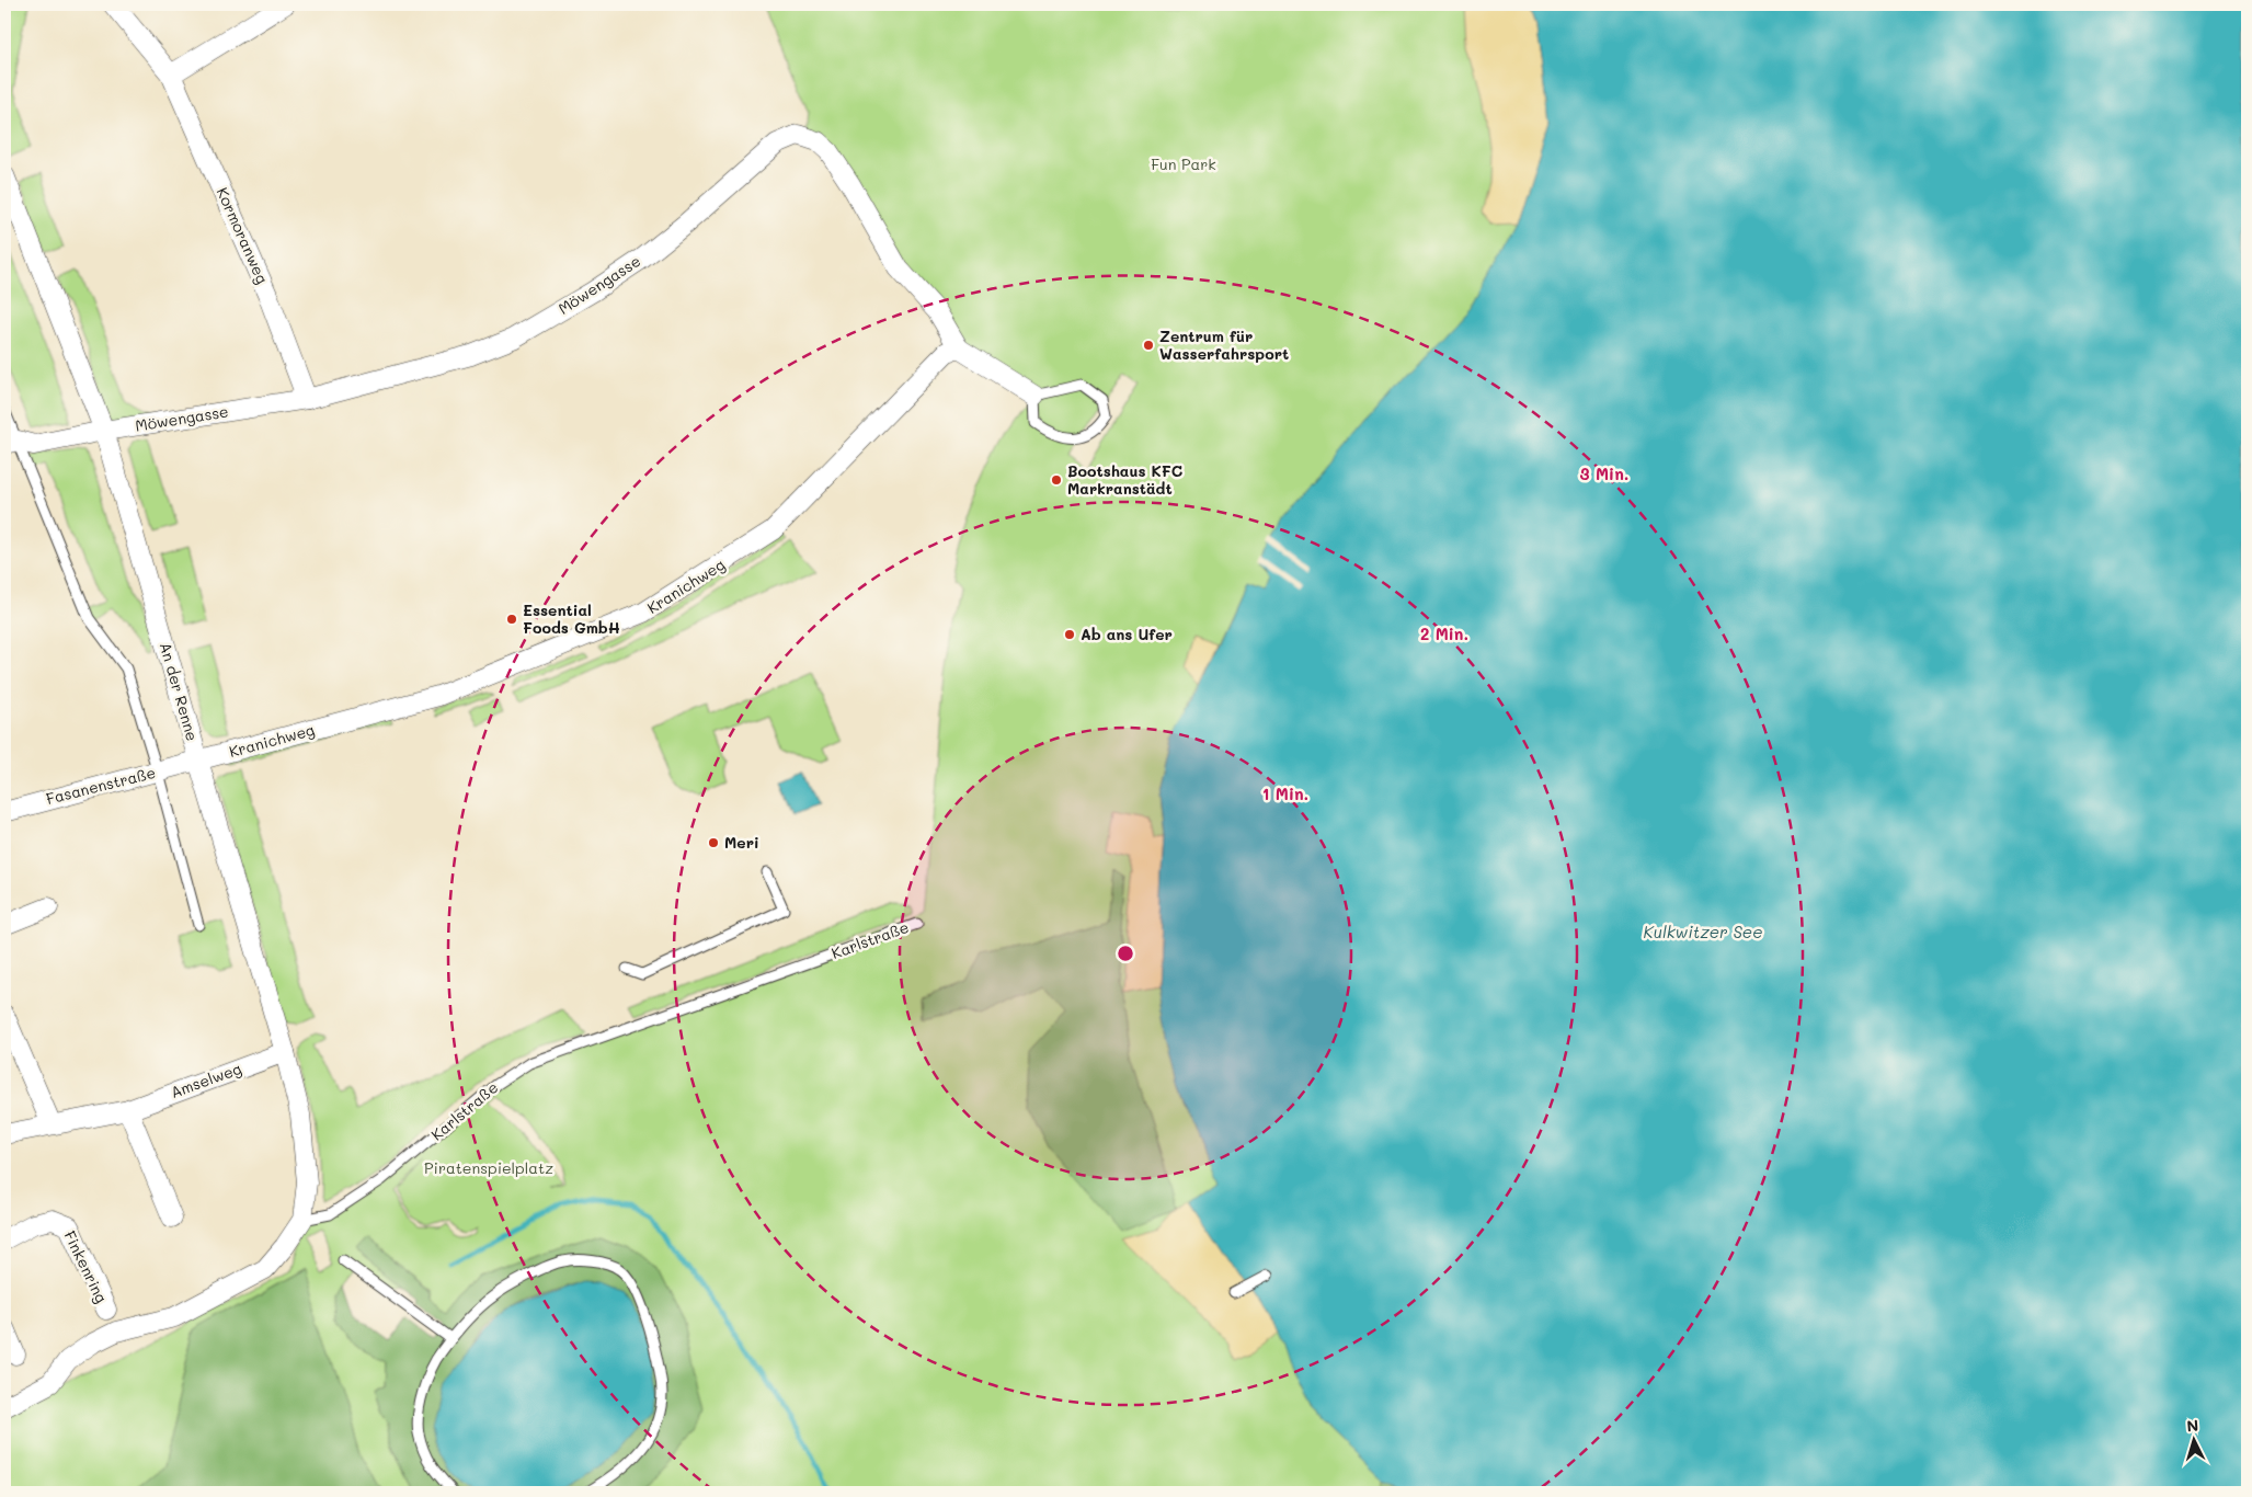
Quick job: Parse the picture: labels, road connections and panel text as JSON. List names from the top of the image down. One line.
{"streets":{"street":["Kormoranweg","Möwengasse","Kranichweg","An der Renne","Fasanenstraße","Amselweg","Finkenring"],"lane":["Karlstraße"]},"crossings":[["Kormoranweg","Möwengasse"],["Möwengasse","Kranichweg"],["Möwengasse","An der Renne"],["Kranichweg","An der Renne"],["Kranichweg","Fasanenstraße"],["An der Renne","Fasanenstraße"],["An der Renne","Karlstraße"],["An der Renne","Amselweg"]],"water":["Kulkwitzer See"],"parks":["Fun Park","Piratenspielplatz"],"places":["Zentrum für Wasserfahrsport","Bootshaus KFC Markranstädt","Essential Foods GmbH","Ab ans Ufer","Meri"],"north":"top","rings":["3 Min.","2 Min.","1 Min."]}
